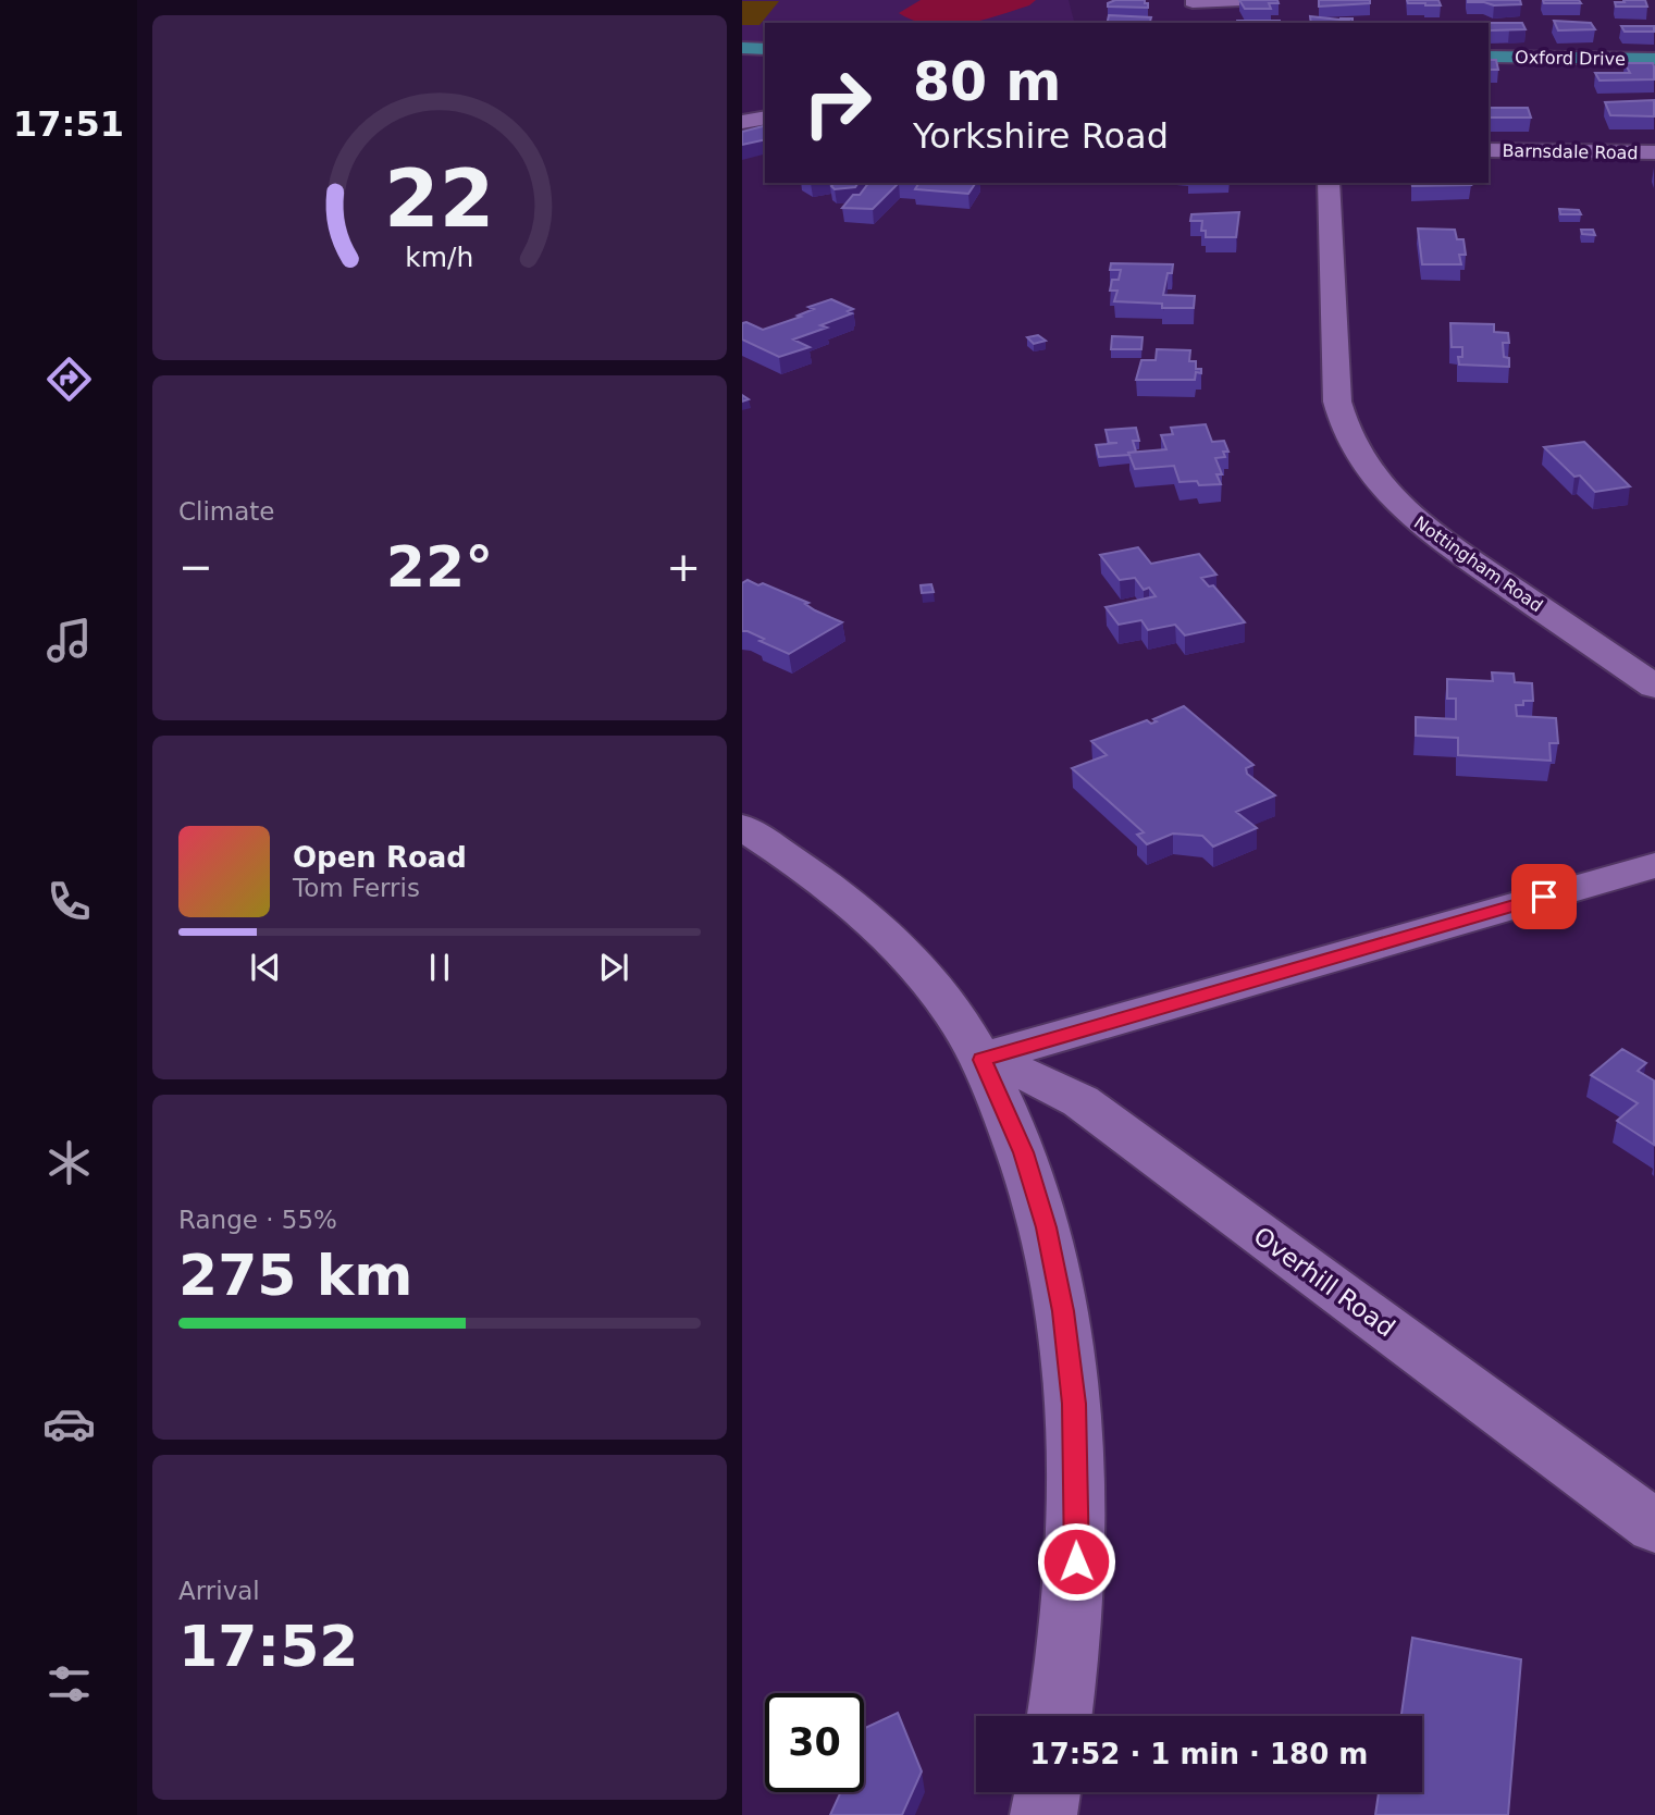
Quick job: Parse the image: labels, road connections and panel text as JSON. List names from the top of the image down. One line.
{"streets":{"main road":["Oxford Drive"],"street":["Barnsdale Road","Nottingham Road","Overhill Road"]},"page":{"tabs":"17:51","turn":["80 m","Yorkshire Road"],"tile":["Climate",["Range · 55%","275 km"],["Arrival","17:52"]],"heat":["−","22°","+"],"song":["Open Road","Tom Ferris"],"limit":"30","trip":"17:52 · 1 min · 180 m","gauge":["22","km/h"]}}
